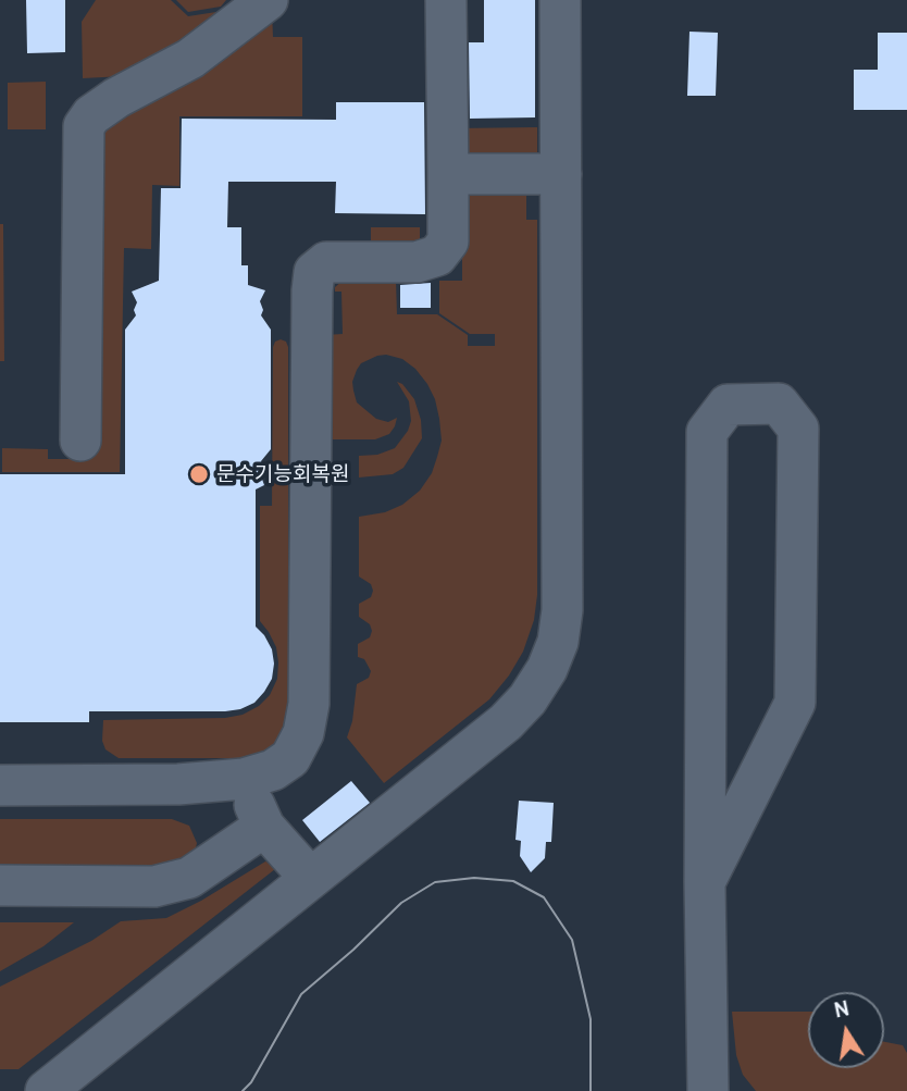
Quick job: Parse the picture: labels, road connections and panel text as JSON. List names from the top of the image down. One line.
{"places":["문수기능회복원"],"north":"top"}
